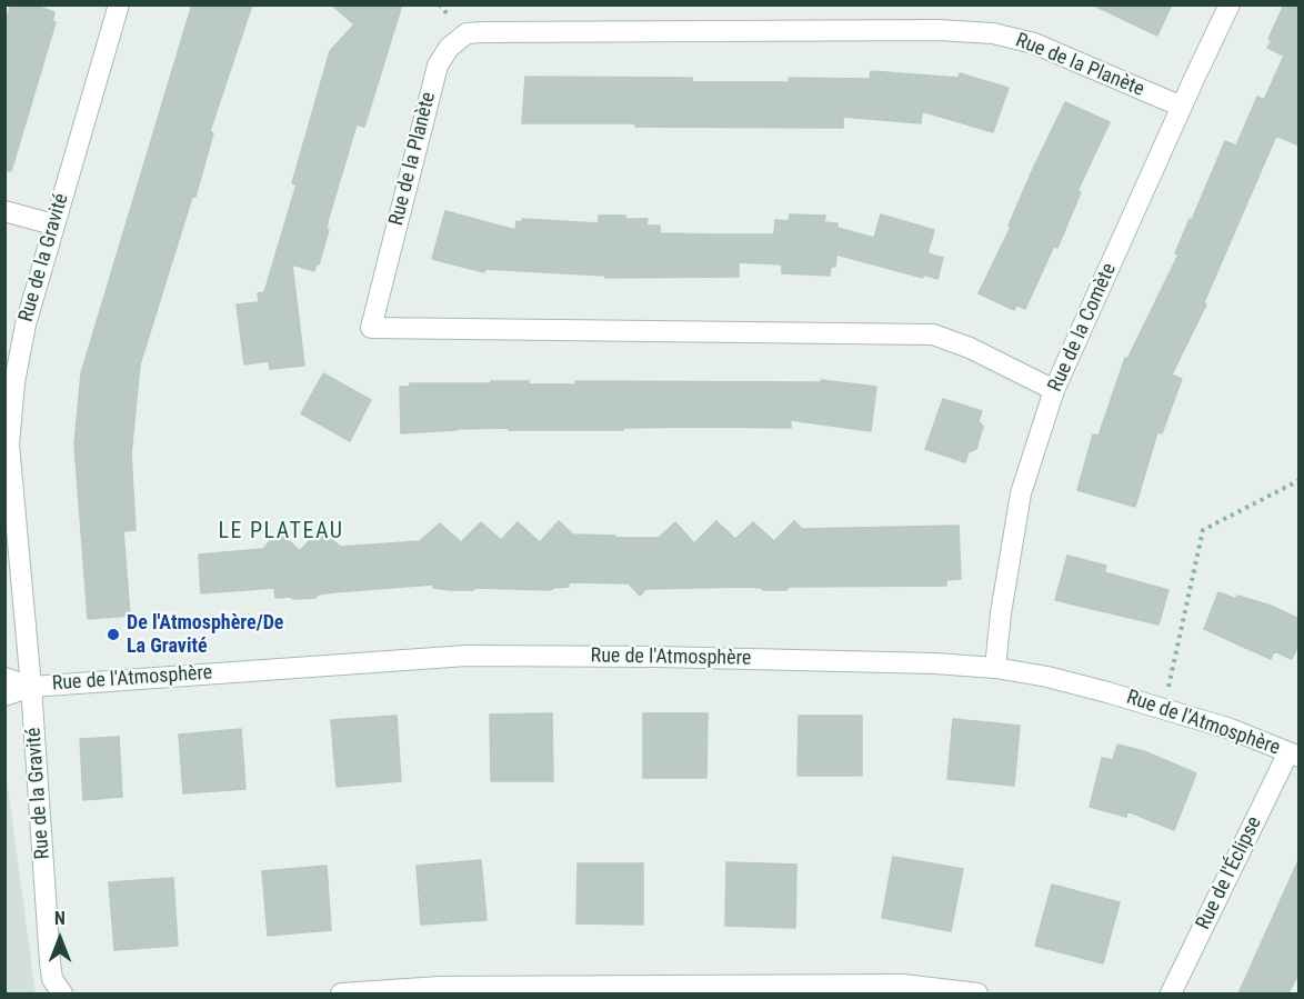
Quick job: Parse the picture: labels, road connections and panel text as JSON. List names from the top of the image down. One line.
{"streets":{"street":["Rue de la Planète","Rue de la Gravité","Rue de la Comète","Rue de l'Atmosphère","Rue de l'Éclipse"]},"crossings":[["Rue de la Planète","Rue de la Comète"],["Rue de la Gravité","Rue de l'Atmosphère"],["Rue de la Comète","Rue de l'Atmosphère"],["Rue de l'Atmosphère","Rue de l'Éclipse"]],"districts":["LE PLATEAU"],"places":["De l'Atmosphère/De La Gravité"],"north":"top"}
